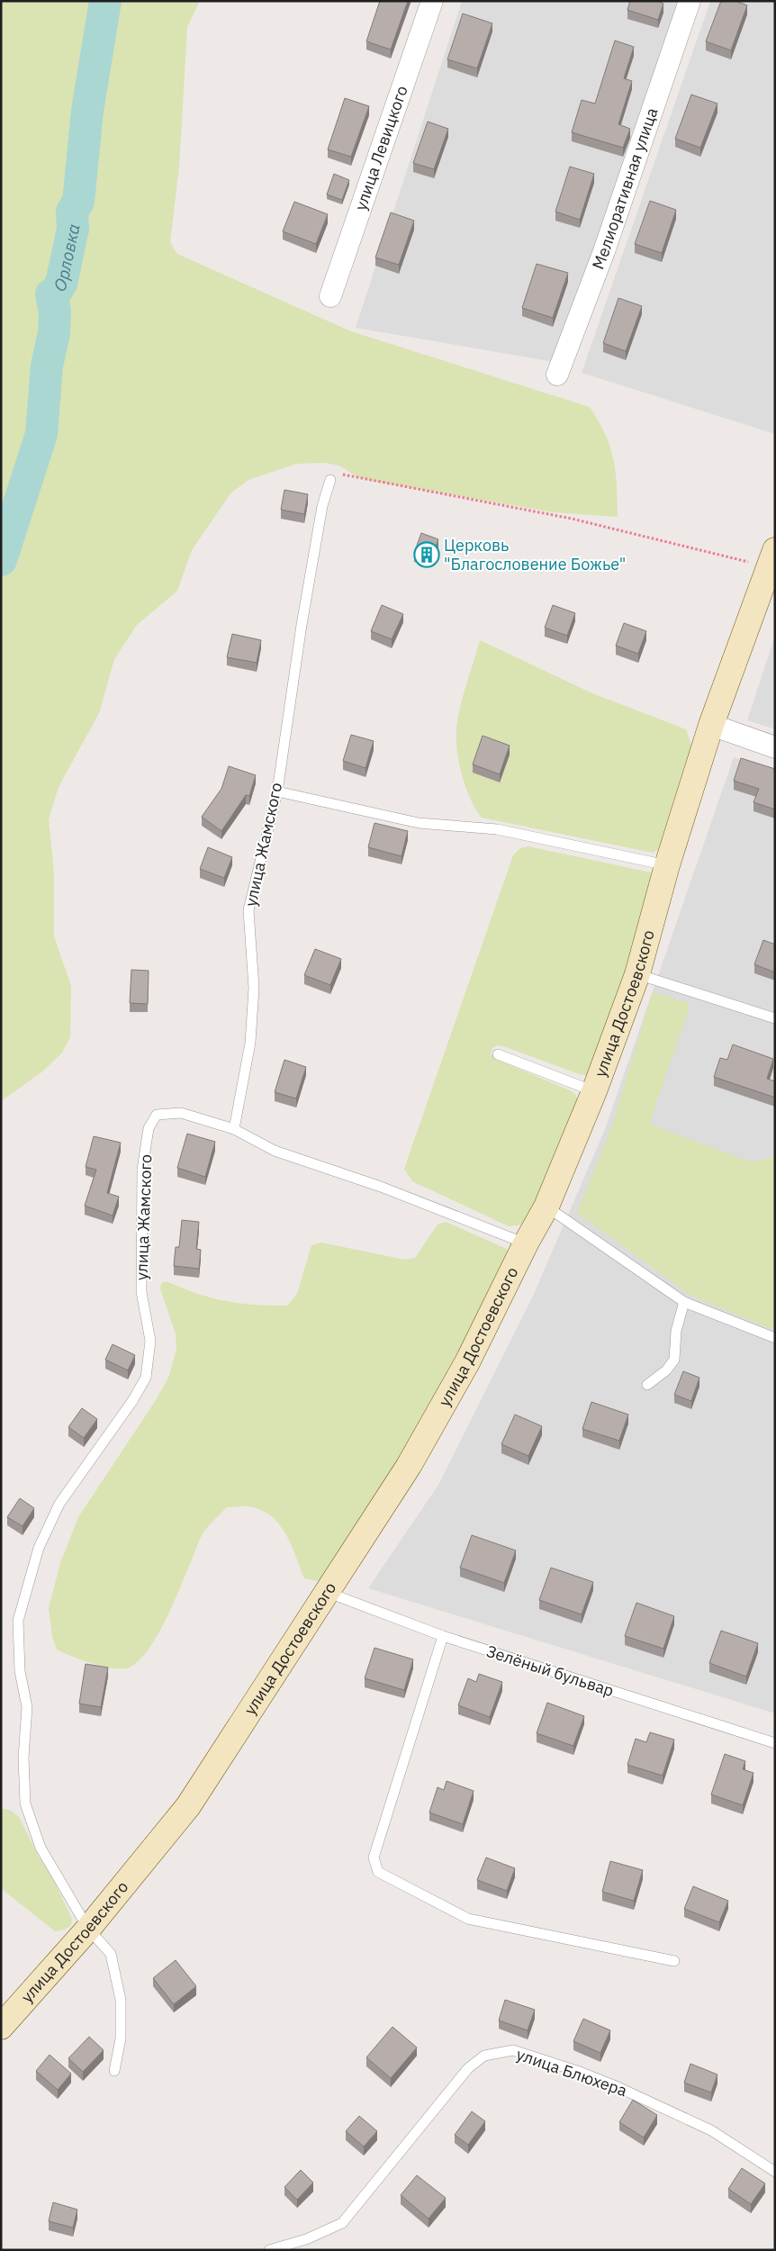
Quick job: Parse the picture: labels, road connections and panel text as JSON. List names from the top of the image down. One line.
{"streets":{"main road":["улица Достоевского"],"street":["улица Левицкого","Мелиоративная улица"],"lane":["улица Жамского","Зелёный бульвар","улица Блюхера"]},"crossings":[["улица Жамского","улица Достоевского"],["улица Достоевского","Зелёный бульвар"]],"water":["Орловка"],"places":{"building":["Церковь \"Благословение Божье\""]}}
